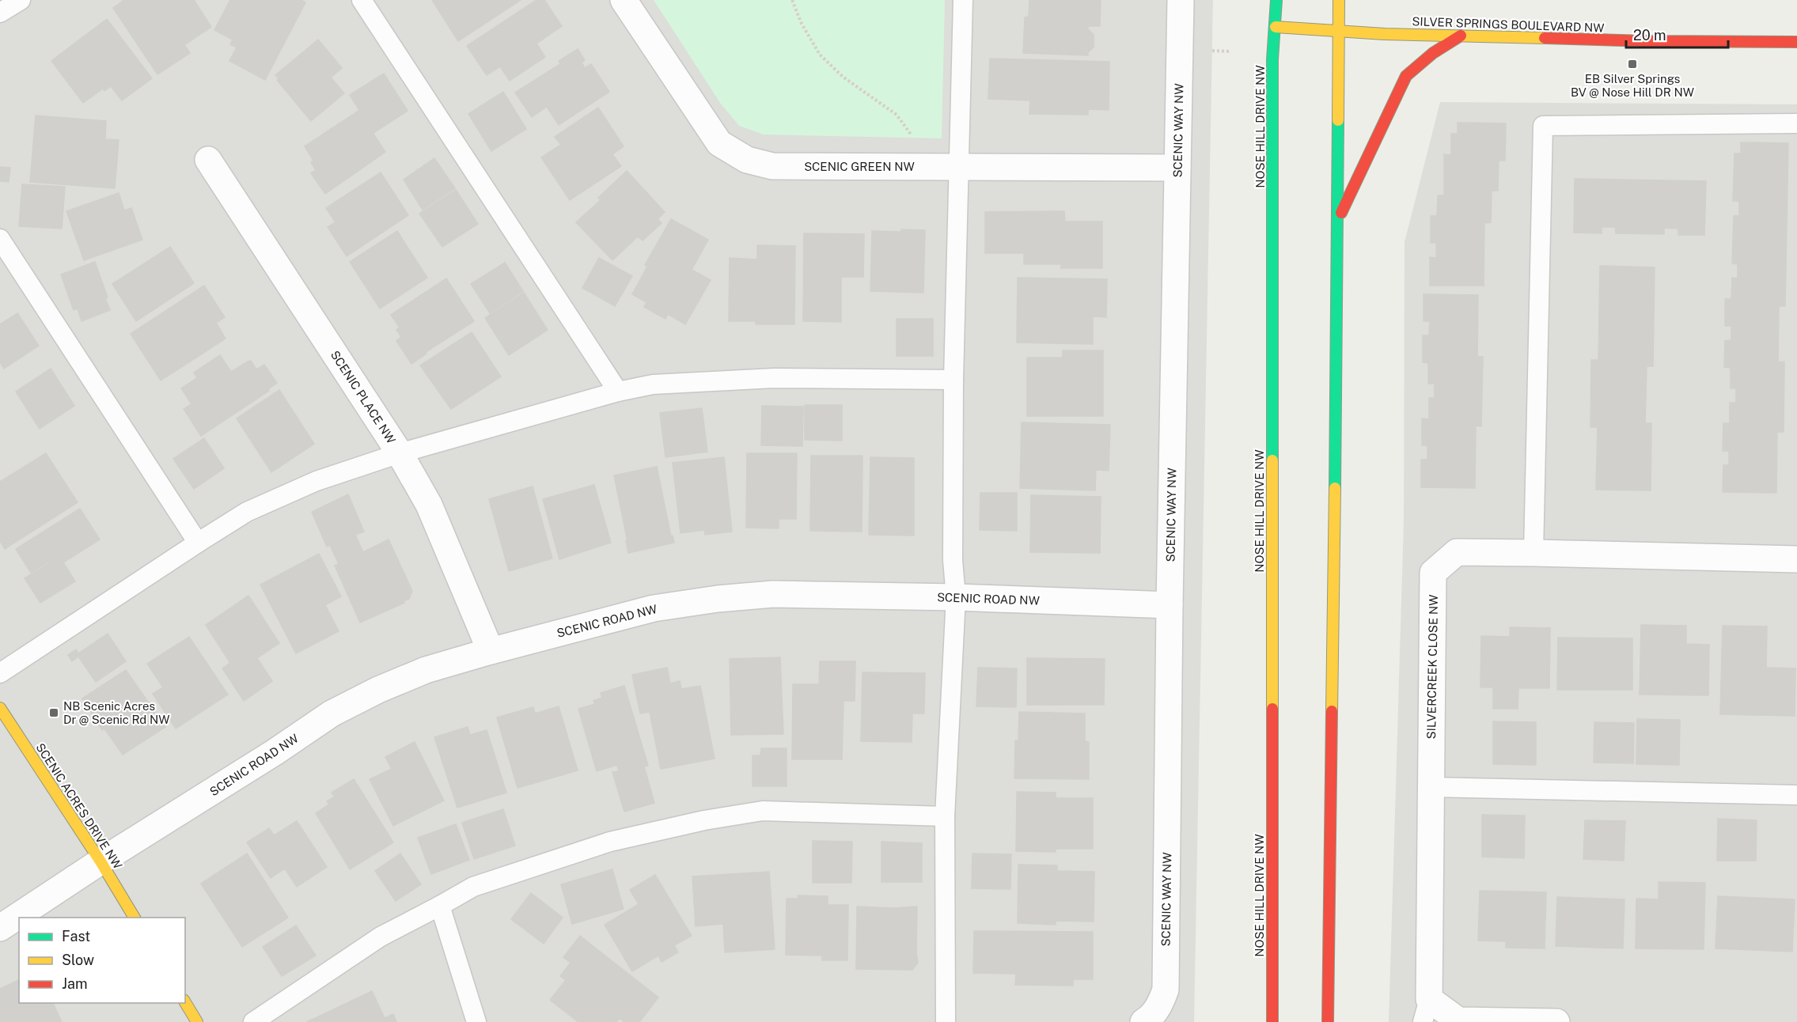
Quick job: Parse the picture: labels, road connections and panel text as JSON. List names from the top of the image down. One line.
{"streets":{"main road":["SILVER SPRINGS BOULEVARD NW","NOSE HILL DRIVE NW","SCENIC ACRES DRIVE NW"],"street":["SCENIC WAY NW","SCENIC GREEN NW","SCENIC PLACE NW","SCENIC ROAD NW","SILVERCREEK CLOSE NW"]},"crossings":[["SILVER SPRINGS BOULEVARD NW","NOSE HILL DRIVE NW"],["SCENIC WAY NW","SCENIC GREEN NW"],["SCENIC WAY NW","SCENIC ROAD NW"],["SCENIC PLACE NW","SCENIC ROAD NW"],["SCENIC ROAD NW","SCENIC ACRES DRIVE NW"]],"places":{"transit":["EB Silver Springs BV @ Nose Hill DR NW","NB Scenic Acres Dr @ Scenic Rd NW"]},"legend":["Fast","Slow","Jam"],"scale_bar":"20 m"}
